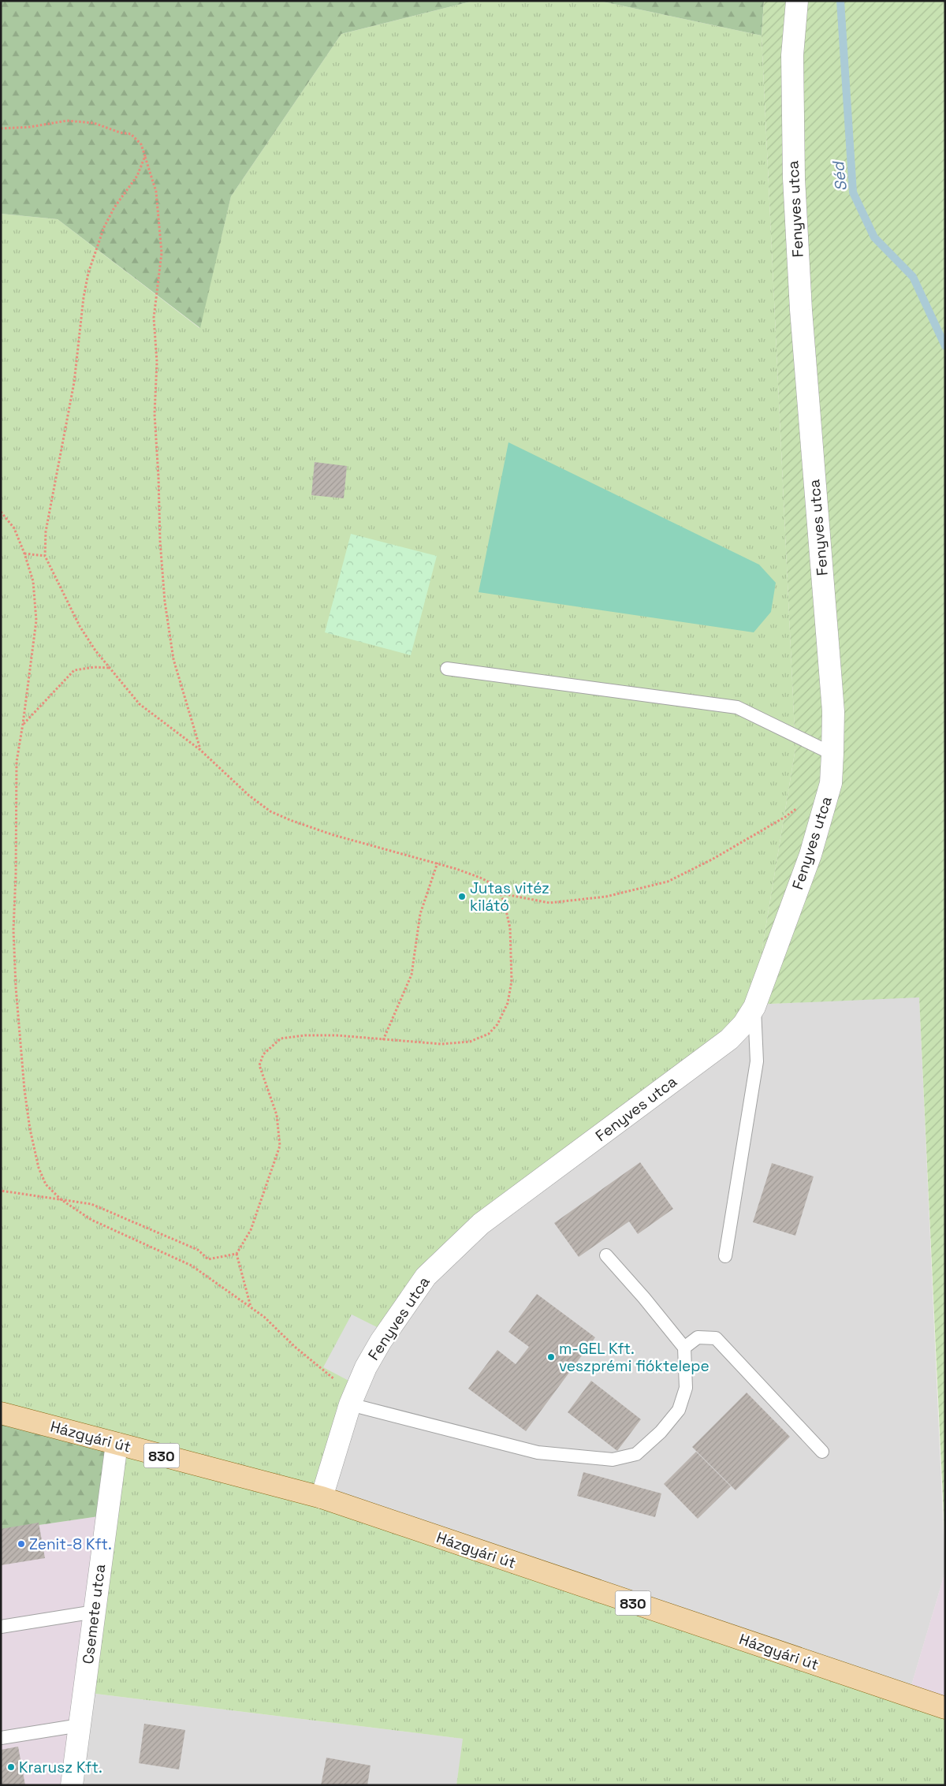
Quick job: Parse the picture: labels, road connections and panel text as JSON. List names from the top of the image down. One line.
{"streets":{"main road":["Házgyári út","830"],"street":["Fenyves utca","Csemete utca"]},"crossings":[["Fenyves utca","Házgyári út"],["Házgyári út","Csemete utca"]],"water":["Séd"],"places":["Jutas vitéz kilátó","m-GEL Kft. veszprémi fióktelepe","Zenit-8 Kft.","Krarusz Kft."]}
